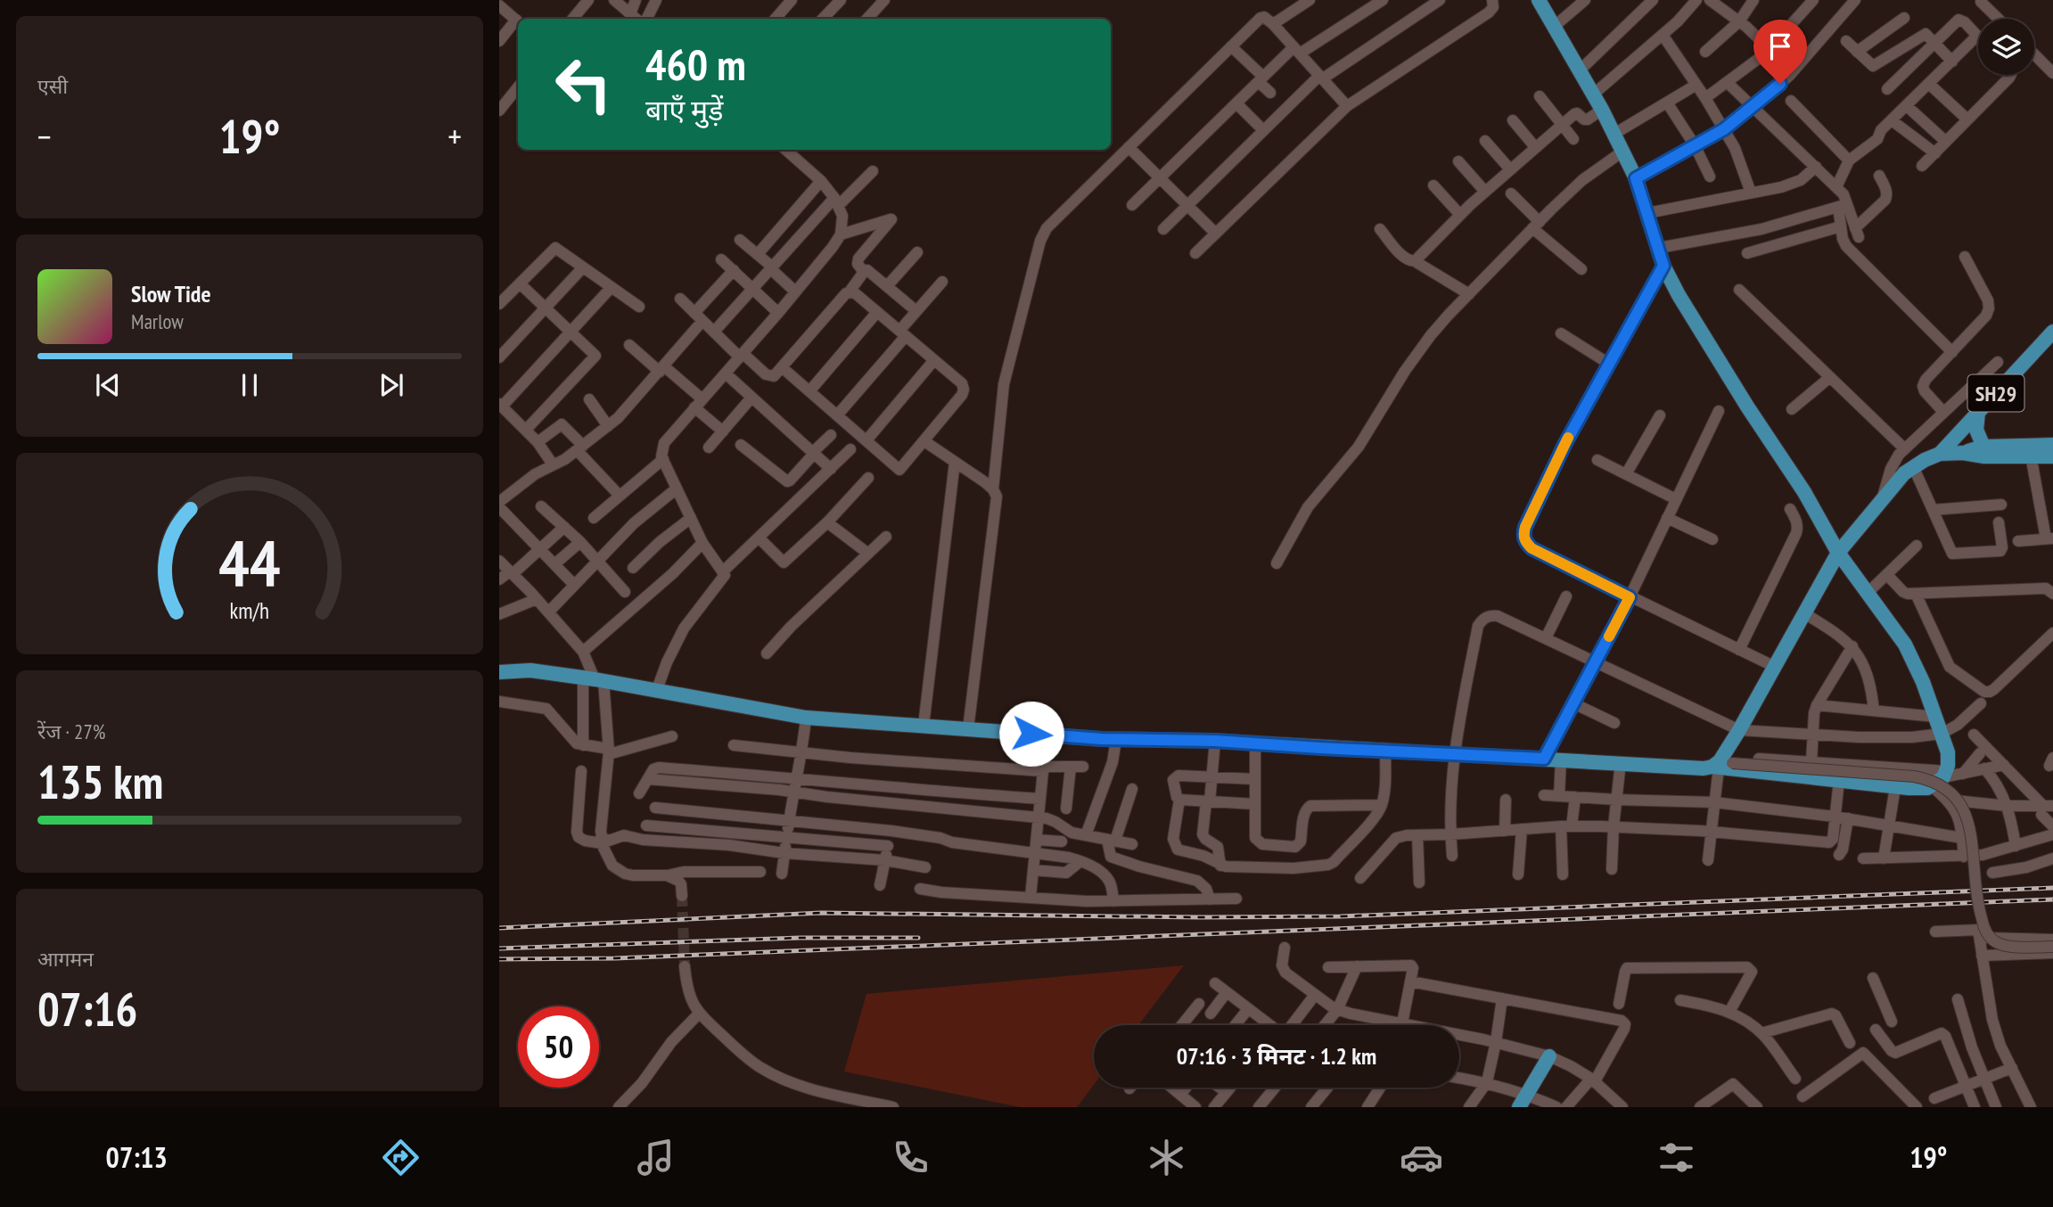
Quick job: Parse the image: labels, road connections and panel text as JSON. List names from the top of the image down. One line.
{"streets":{"main road":["SH29"]},"page":{"tile":["एसी",["रेंज · 27%","135 km"],["आगमन","07:16"]],"turn":["460 m","बाएँ मुड़ें"],"heat":["−","19°","+"],"song":["Slow Tide","Marlow"],"limit":"50","trip":"07:16 · 3 मिनट · 1.2 km","tabs":["07:13","19°"],"gauge":["44","km/h"]}}
